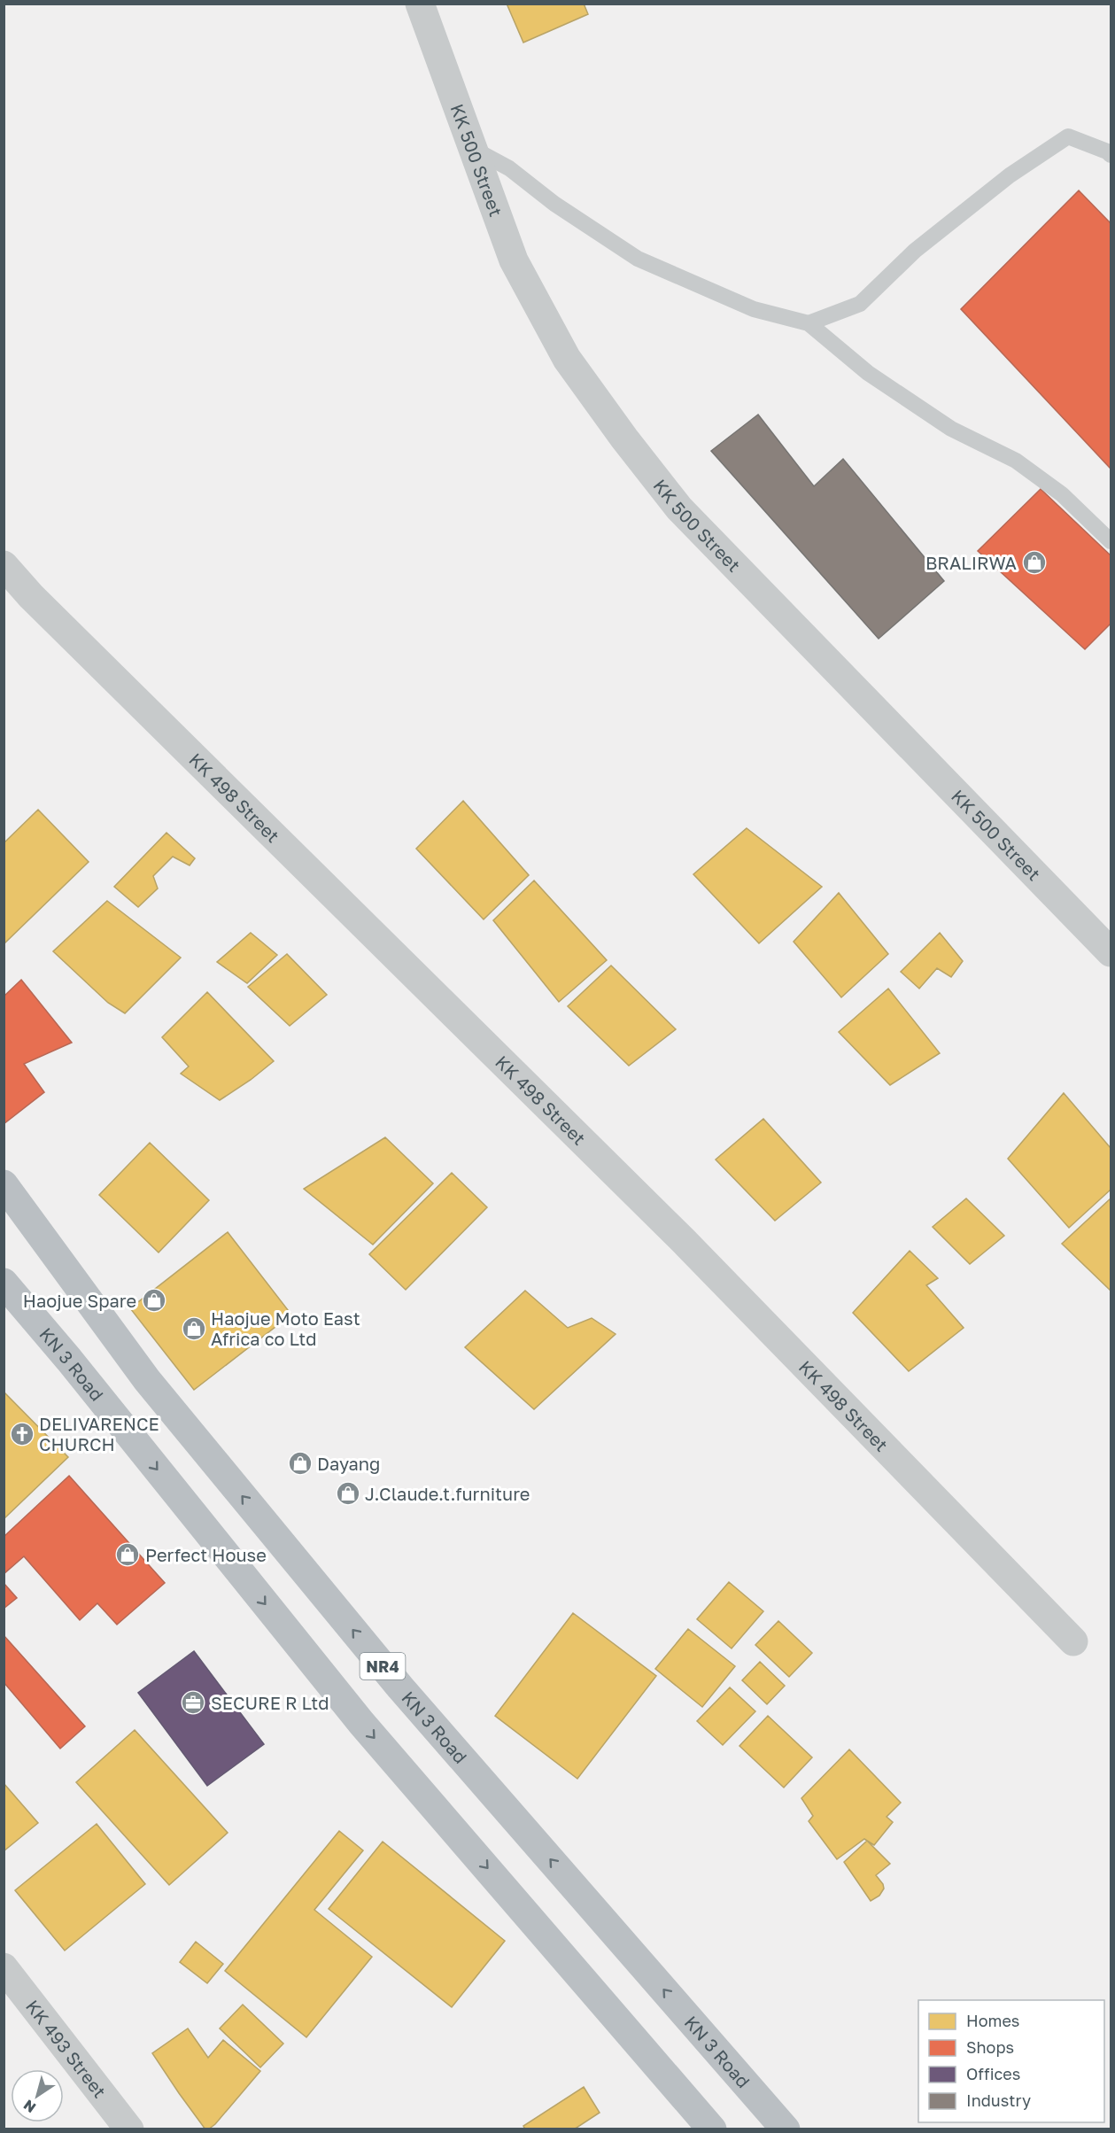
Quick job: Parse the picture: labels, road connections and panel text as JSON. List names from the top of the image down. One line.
{"streets":{"highway":["KN 3 Road","NR4"],"street":["KK 500 Street","KK 498 Street","KK 493 Street"]},"places":{"shop":["BRALIRWA","Haojue Spare","Haojue Moto East Africa co Ltd","Dayang","J.Claude.t.furniture","Perfect House"],"church":["DELIVARENCE CHURCH"],"office":["SECURE R Ltd"]},"legend":["Homes","Shops","Offices","Industry"],"north":"bottom left"}
